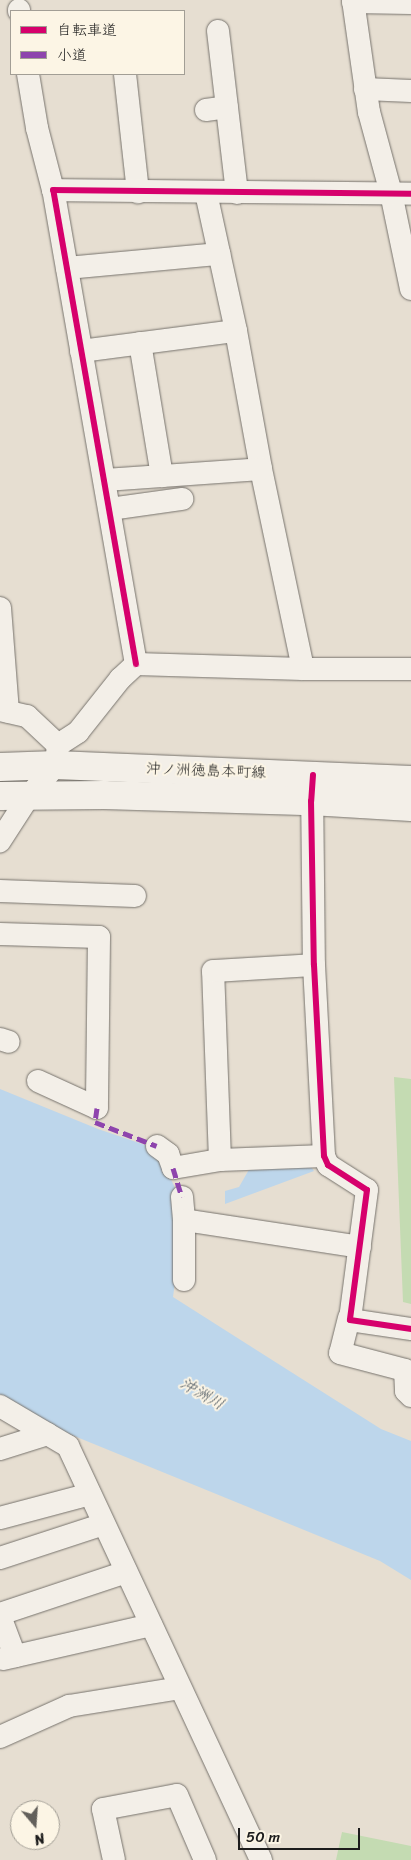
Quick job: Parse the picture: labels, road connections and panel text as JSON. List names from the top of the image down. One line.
{"streets":{"main road":["沖ノ洲徳島本町線"]},"water":["沖洲川"],"legend":["自転車道","小道"],"scale_bar":"50 m","north":"bottom"}
